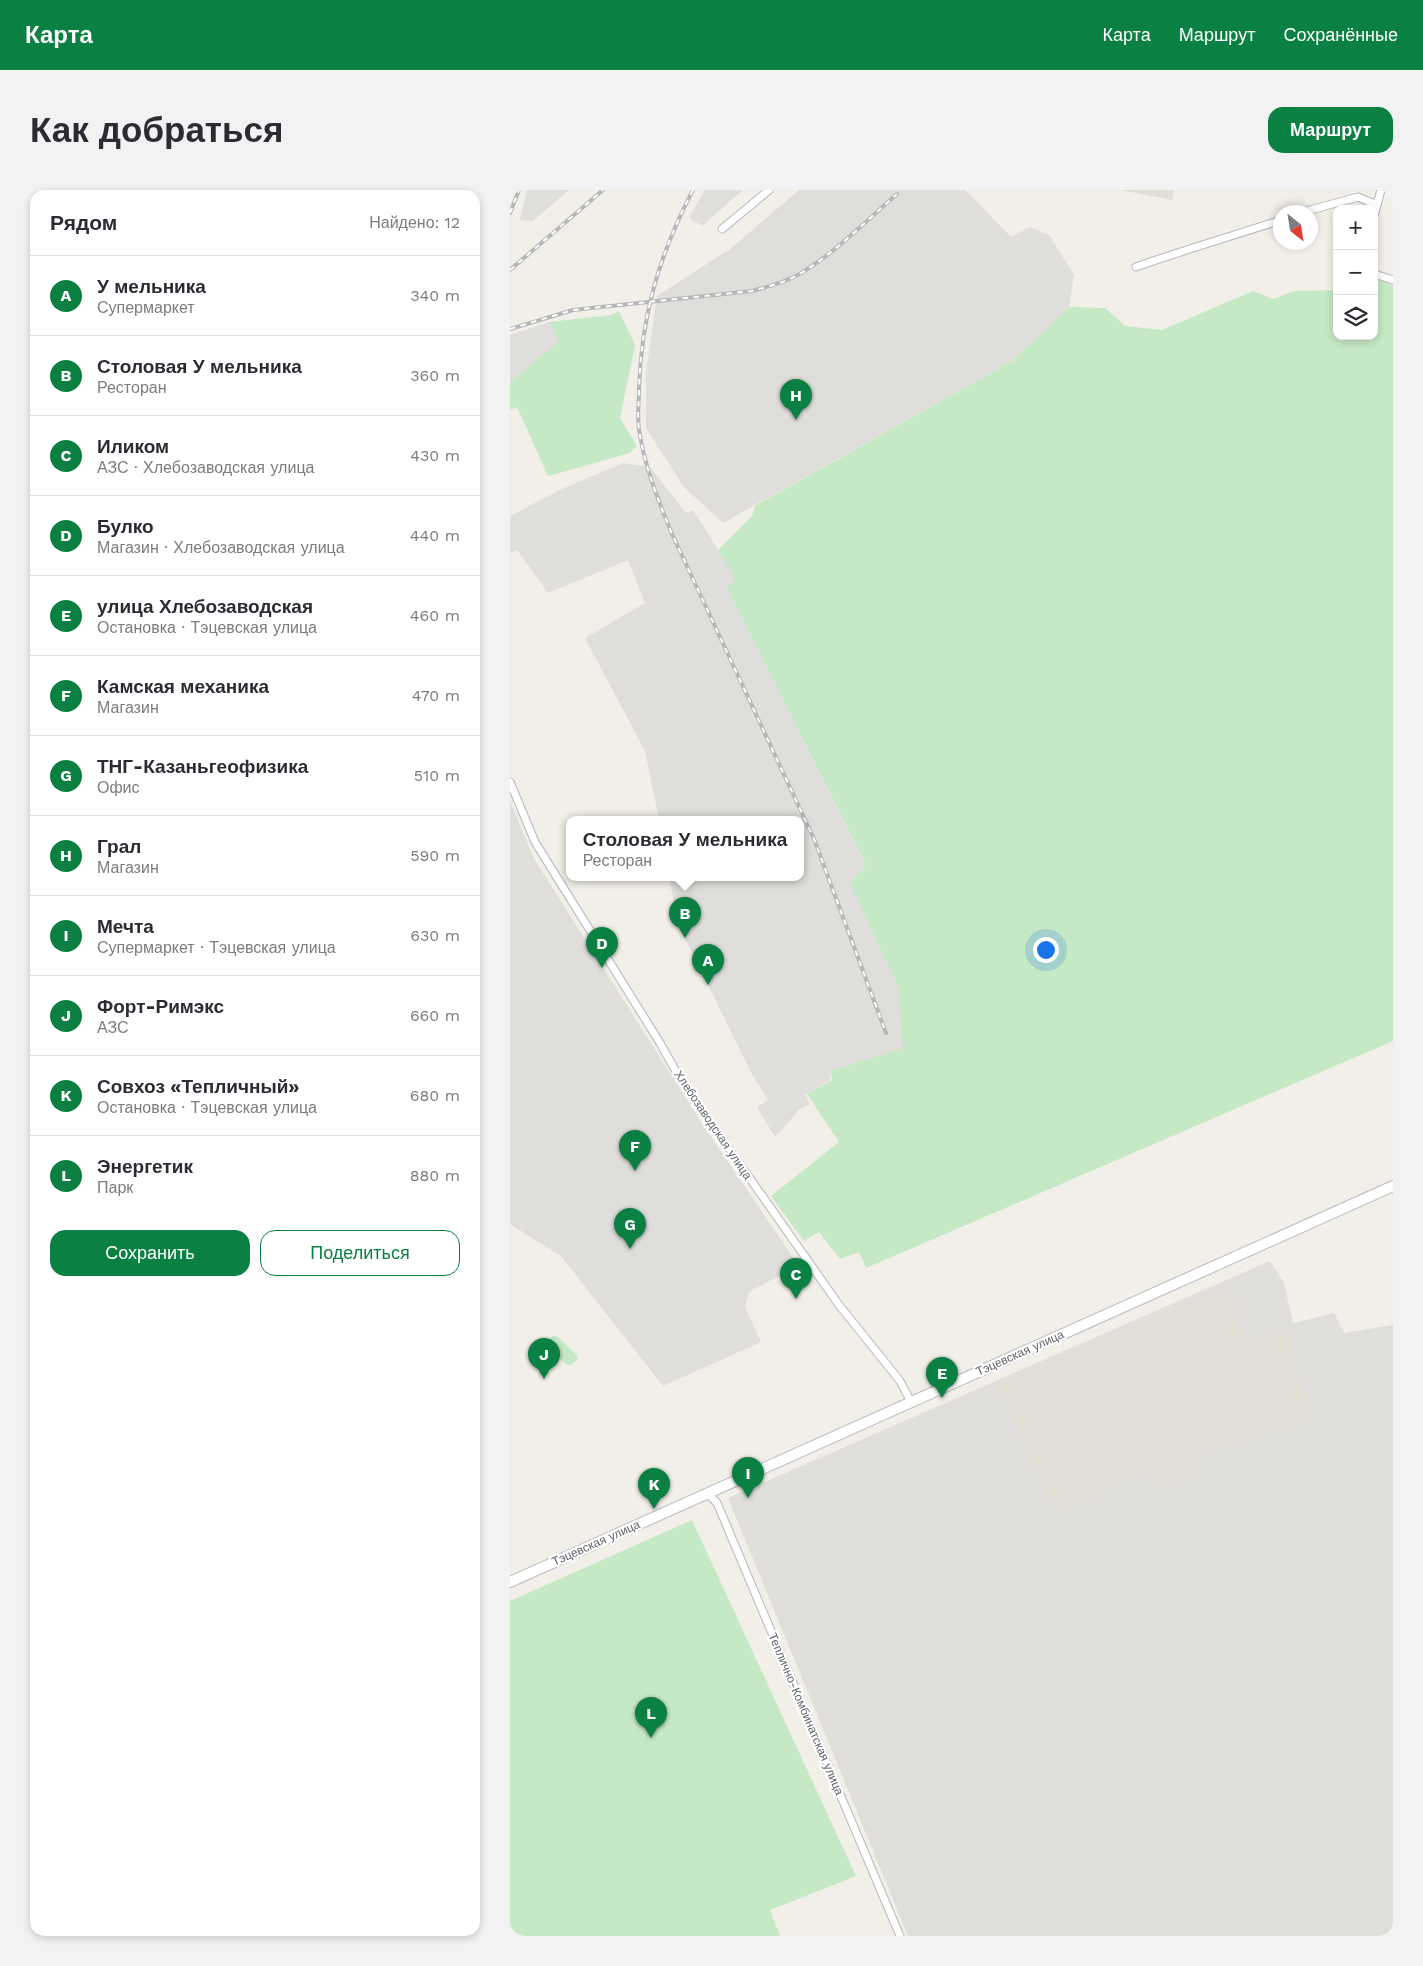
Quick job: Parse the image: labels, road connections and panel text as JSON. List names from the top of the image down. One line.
{"streets":{"main road":["Тэцевская улица"],"street":["Хлебозаводская улица","Теплично-Комбинатская улица"]},"crossings":[["Хлебозаводская улица","Тэцевская улица"],["Тэцевская улица","Теплично-Комбинатская улица"]],"north":"bottom right","page":{"header":"Карта","nav":["Карта","Маршрут","Сохранённые"],"buttons":["Маршрут",["Сохранить","Поделиться"]],"title":"Как добраться","heading":["Рядом","Найдено: 12"],"map_buttons":["+","−"],"list":[{"mark":"A","name":"У мельника","note":"Супермаркет","value":"340 m"},{"mark":"B","name":"Столовая У мельника","note":"Ресторан","value":"360 m"},{"mark":"C","name":"Иликом","note":"АЗС · Хлебозаводская улица","value":"430 m"},{"mark":"D","name":"Булко","note":"Магазин · Хлебозаводская улица","value":"440 m"},{"mark":"E","name":"улица Хлебозаводская","note":"Остановка · Тэцевская улица","value":"460 m"},{"mark":"F","name":"Камская механика","note":"Магазин","value":"470 m"},{"mark":"G","name":"ТНГ-Казаньгеофизика","note":"Офис","value":"510 m"},{"mark":"H","name":"Грал","note":"Магазин","value":"590 m"},{"mark":"I","name":"Мечта","note":"Супермаркет · Тэцевская улица","value":"630 m"},{"mark":"J","name":"Форт-Римэкс","note":"АЗС","value":"660 m"},{"mark":"K","name":"Совхоз «Тепличный»","note":"Остановка · Тэцевская улица","value":"680 m"},{"mark":"L","name":"Энергетик","note":"Парк","value":"880 m"}],"pins":["H","B","D","A","F","G","C","J","E","I","K","L"],"popup":["Столовая У мельника","Ресторан"]}}
